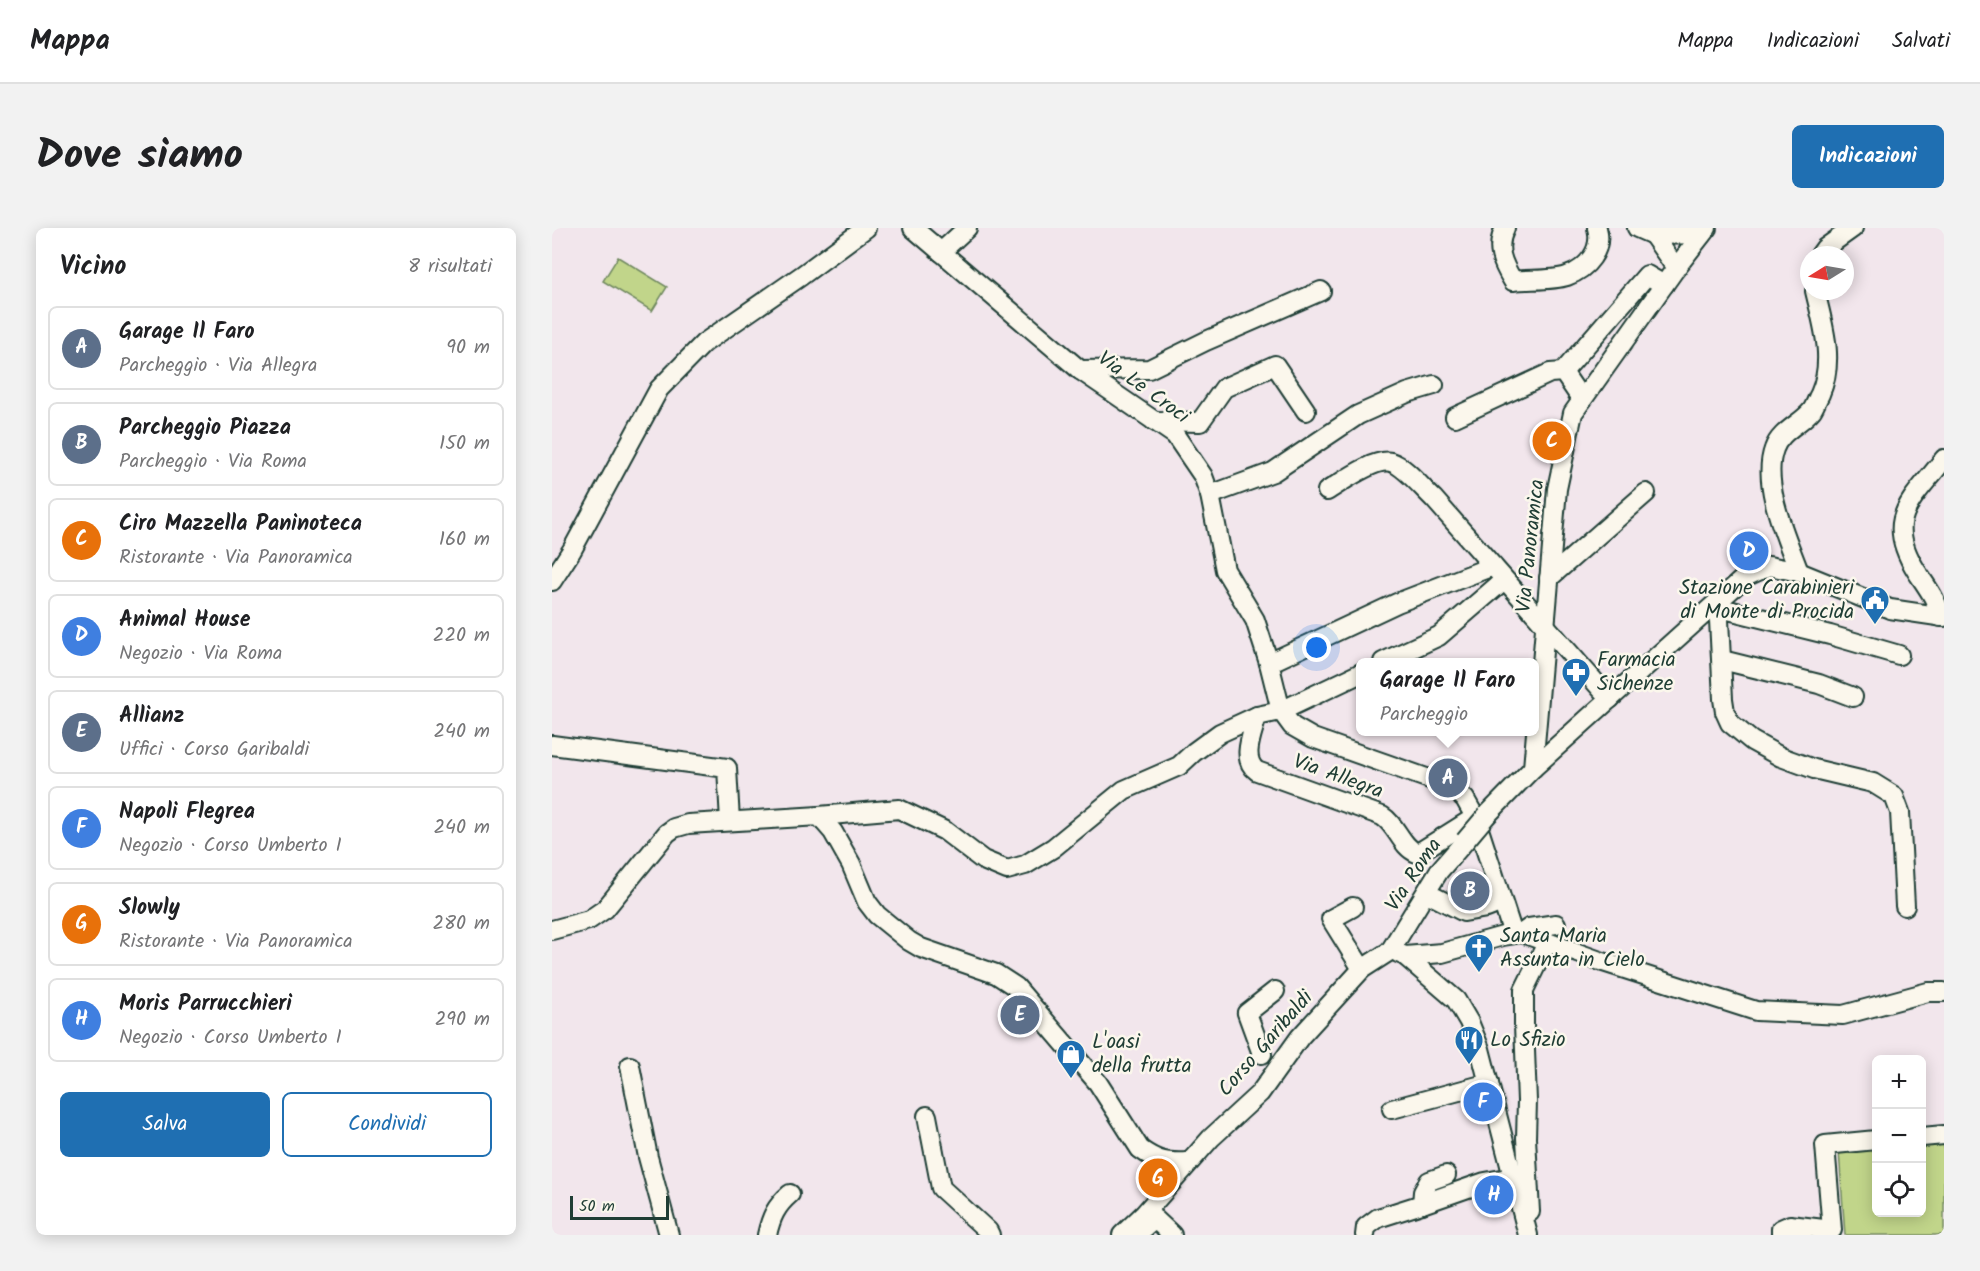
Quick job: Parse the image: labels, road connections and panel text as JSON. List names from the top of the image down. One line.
{"streets":{"street":["Via Le Croci","Via Panoramica","Via Allegra","Via Roma","Corso Garibaldi"]},"crossings":[["Via Panoramica","Via Roma"],["Via Allegra","Via Roma"],["Via Roma","Corso Garibaldi"]],"places":{"public building":["Stazione Carabinieri di Monte di Procida"],"pharmacy":["Farmacia Sichenze"],"church":["Santa Maria Assunta in Cielo"],"restaurant":["Lo Sfizio"],"shop":["L'oasi della frutta"]},"scale_bar":"50 m","north":"left","page":{"header":"Mappa","nav":["Mappa","Indicazioni","Salvati"],"title":"Dove siamo","buttons":["Indicazioni",["Salva","Condividi"]],"heading":["Vicino","8 risultati"],"list":[{"mark":"A","name":"Garage Il Faro","note":"Parcheggio · Via Allegra","value":"90 m"},{"mark":"B","name":"Parcheggio Piazza","note":"Parcheggio · Via Roma","value":"150 m"},{"mark":"C","name":"Ciro Mazzella Paninoteca","note":"Ristorante · Via Panoramica","value":"160 m"},{"mark":"D","name":"Animal House","note":"Negozio · Via Roma","value":"220 m"},{"mark":"E","name":"Allianz","note":"Uffici · Corso Garibaldi","value":"240 m"},{"mark":"F","name":"Napoli Flegrea","note":"Negozio · Corso Umberto I","value":"240 m"},{"mark":"G","name":"Slowly","note":"Ristorante · Via Panoramica","value":"280 m"},{"mark":"H","name":"Moris Parrucchieri","note":"Negozio · Corso Umberto I","value":"290 m"}],"pins":["C","D","A","B","E","F","G","H"],"popup":["Garage Il Faro","Parcheggio"],"map_buttons":["+","−"],"scale":"50 m"}}
